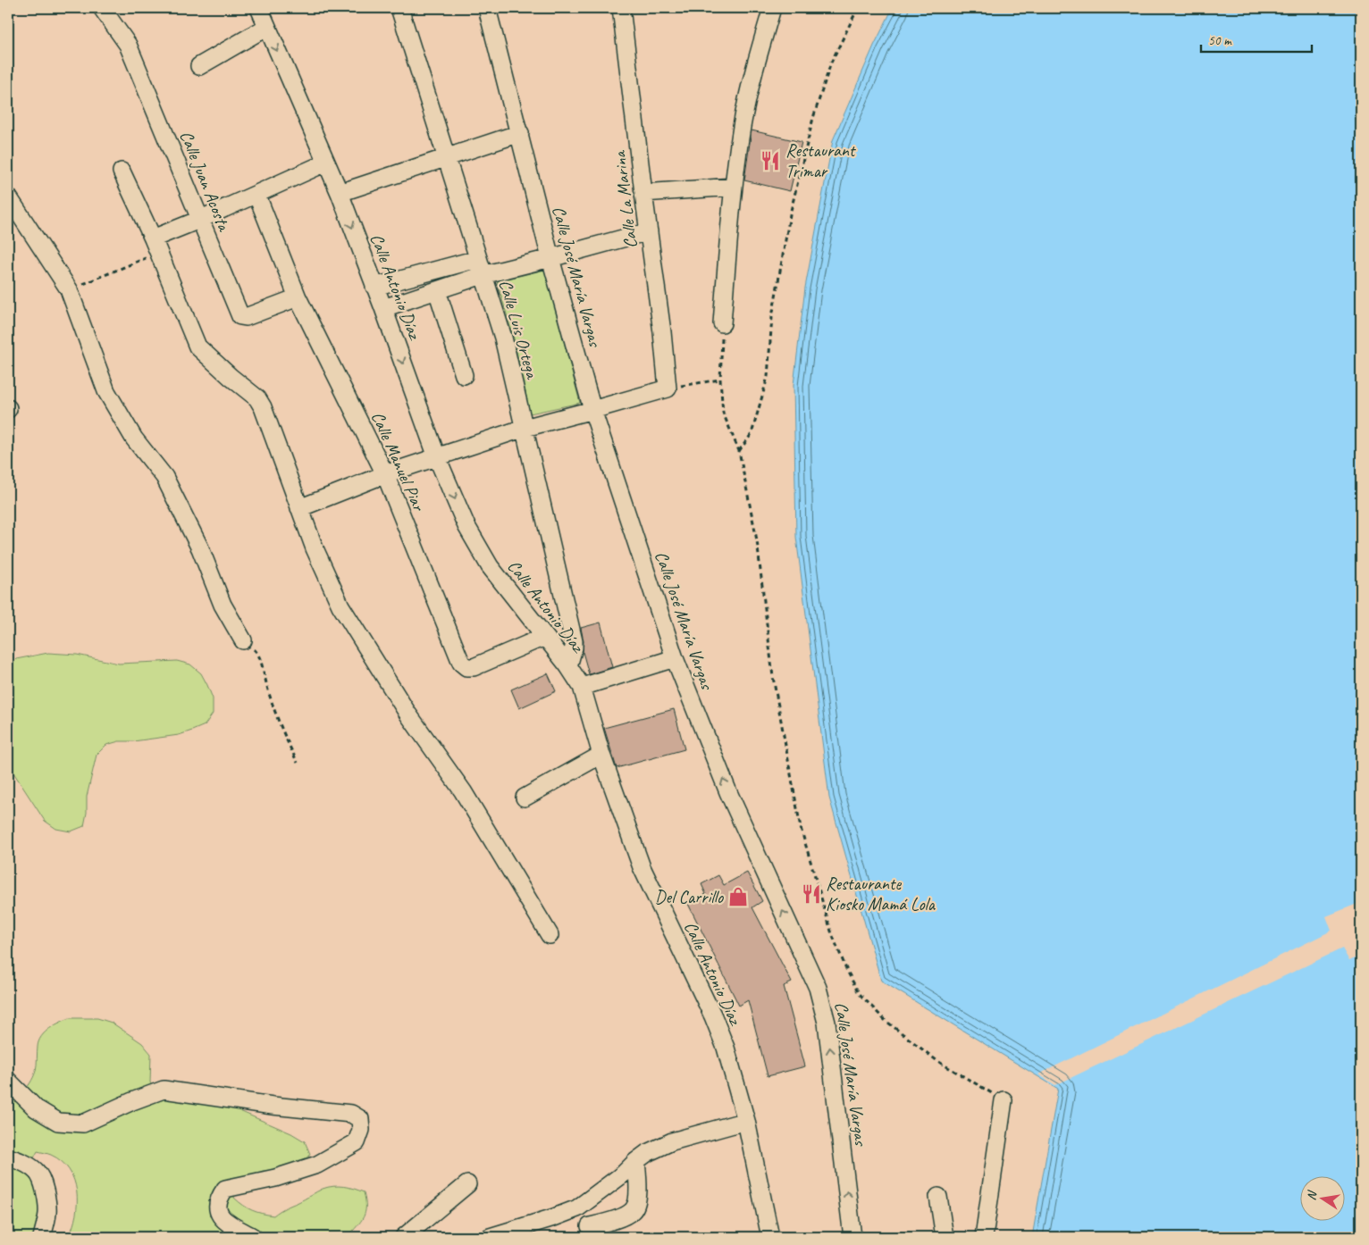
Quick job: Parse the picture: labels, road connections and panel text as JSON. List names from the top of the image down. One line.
{"streets":{"street":["Calle Juan Acosta","Calle La Marina","Calle José María Vargas","Calle Antonio Díaz","Calle Luis Ortega","Calle Manuel Piar"]},"crossings":[["Calle Juan Acosta","Calle Manuel Piar"],["Calle Antonio Díaz","Calle Luis Ortega"],["Calle Antonio Díaz","Calle Manuel Piar"]],"one_way":["Calle José María Vargas"],"places":{"restaurant":["Restaurant Trimar","Restaurante Kiosko Mamá Lola"],"shop":["Del Carrillo"]},"scale_bar":"50 m","north":"left"}
